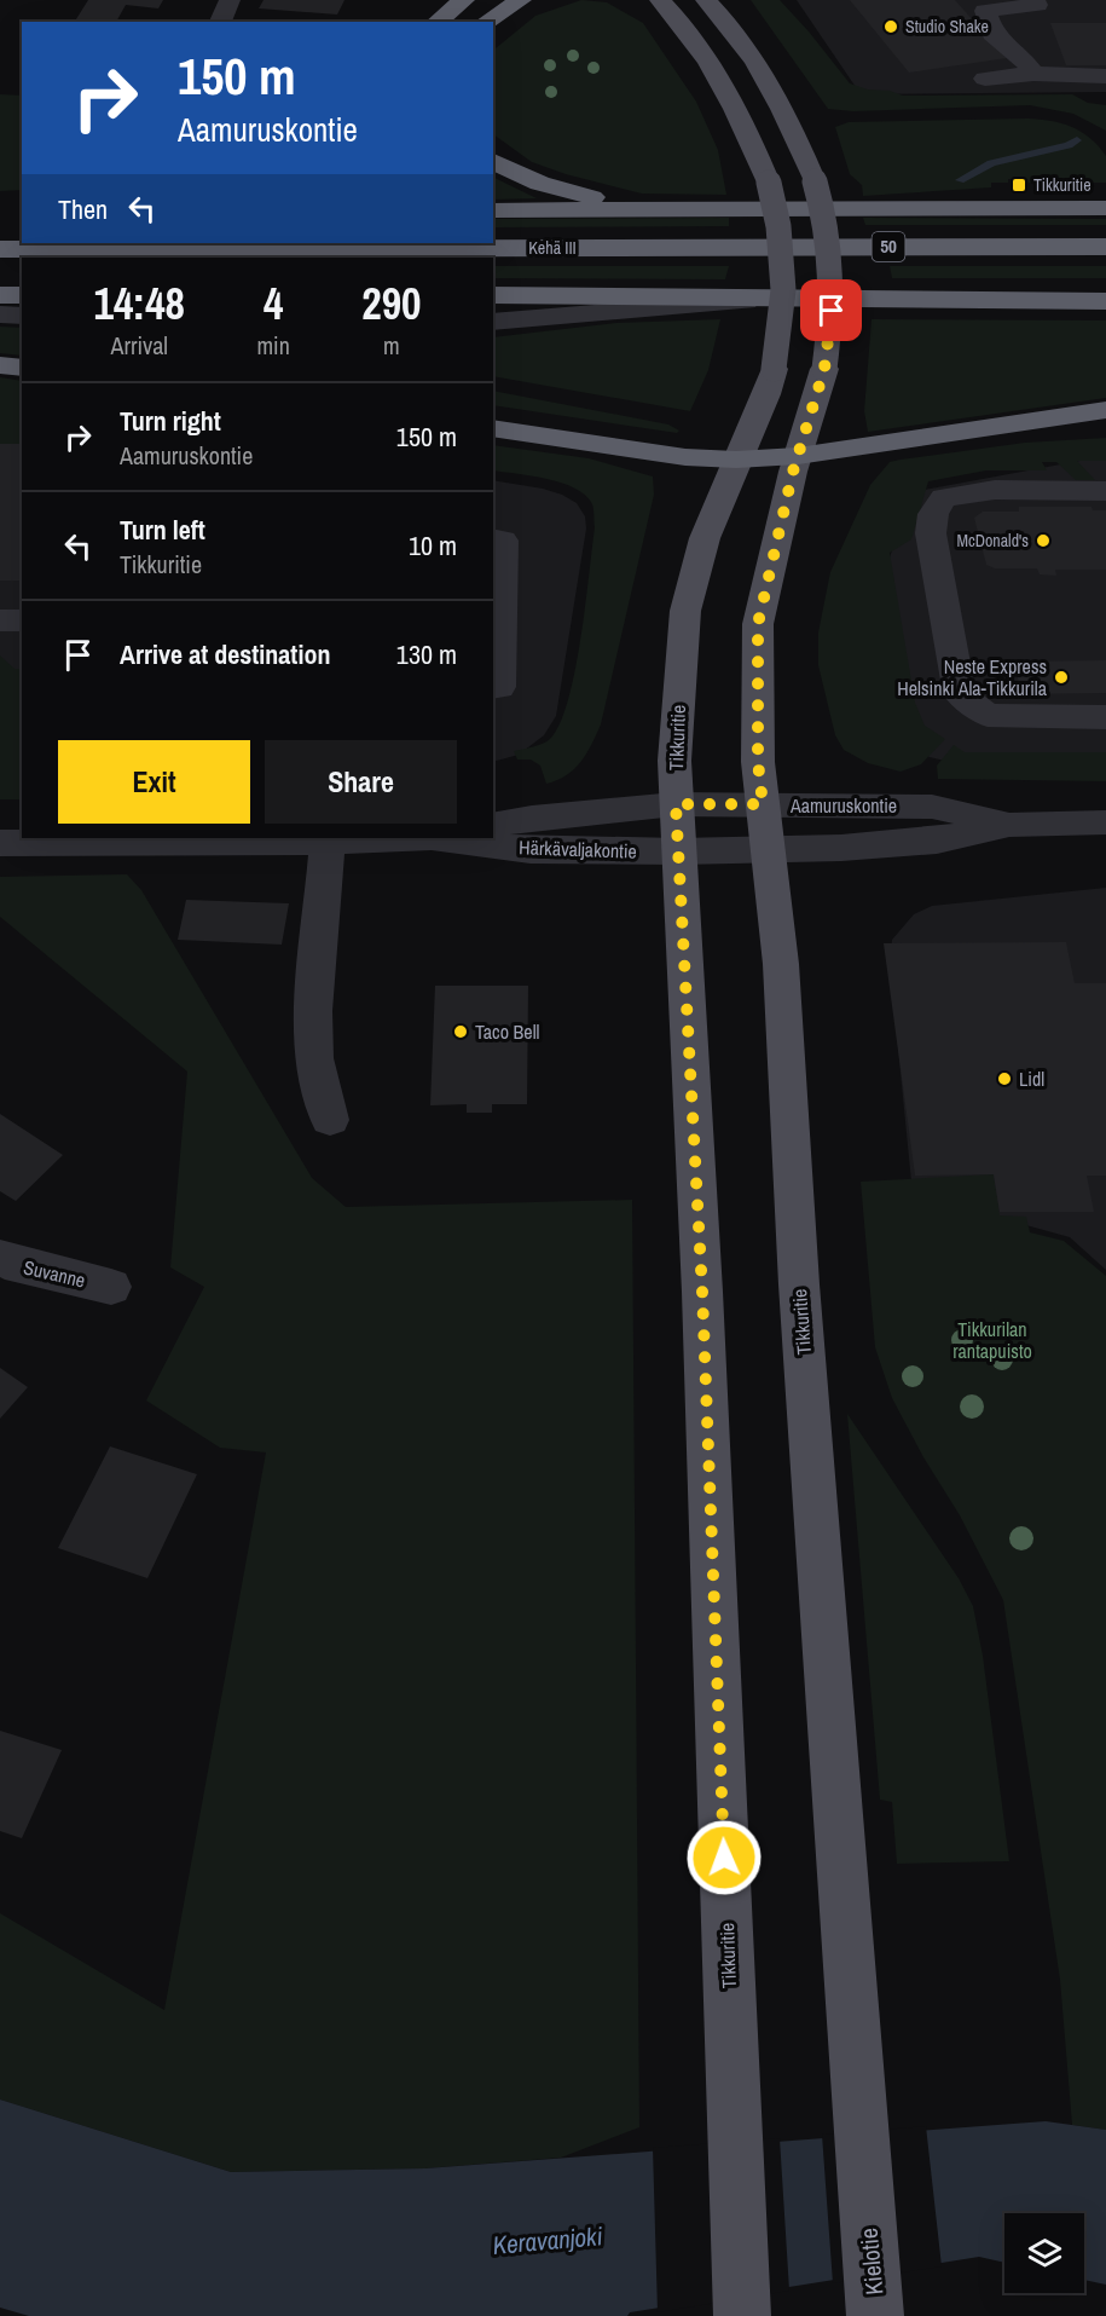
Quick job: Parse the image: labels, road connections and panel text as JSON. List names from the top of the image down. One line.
{"streets":{"highway":["50","Kehä III"],"main road":["Tikkuritie","Kielotie"],"street":["Aamuruskontie","Härkävaljakontie","Suvanne"]},"crossings":[["Tikkuritie","Aamuruskontie"],["Tikkuritie","Härkävaljakontie"],["Tikkuritie","Kielotie"],["Aamuruskontie","Härkävaljakontie"]],"water":["Keravanjoki"],"parks":["Tikkurilan rantapuisto"],"places":{"other":["Studio Shake","McDonald's","Neste Express Helsinki Ala-Tikkurila","Taco Bell","Lidl"],"transit":["Tikkuritie"]},"page":{"turn":["150 m","Aamuruskontie"],"then":"Then","eta":["14:48","Arrival","4","min","290","m"],"list":[{"name":"Turn right","note":"Aamuruskontie","value":"150 m"},{"name":"Turn left","note":"Tikkuritie","value":"10 m"},{"name":"Arrive at destination","value":"130 m"}],"buttons":["Exit","Share"]}}
